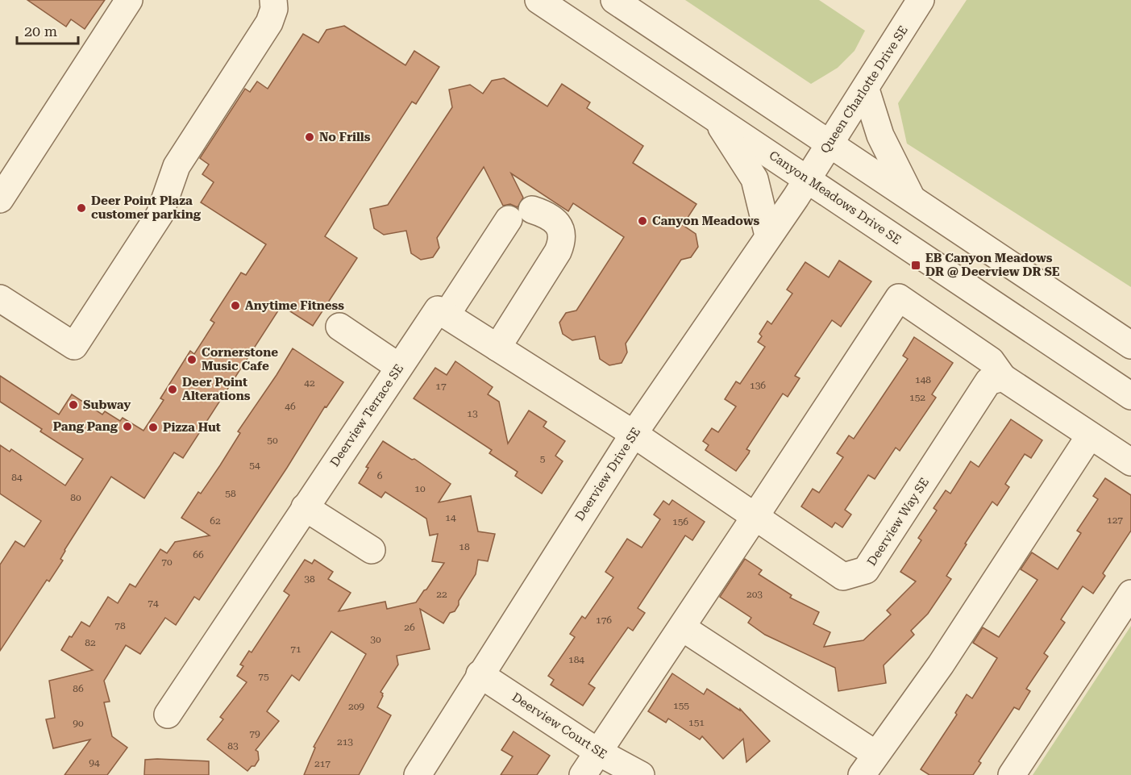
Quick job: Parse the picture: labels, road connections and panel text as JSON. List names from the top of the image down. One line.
{"streets":{"street":["Queen Charlotte Drive SE","Canyon Meadows Drive SE","Deerview Terrace SE","Deerview Drive SE","Deerview Way SE","Deerview Court SE"]},"crossings":[["Queen Charlotte Drive SE","Canyon Meadows Drive SE"],["Queen Charlotte Drive SE","Deerview Drive SE"],["Canyon Meadows Drive SE","Deerview Drive SE"],["Deerview Drive SE","Deerview Way SE"],["Deerview Drive SE","Deerview Court SE"]],"places":{"other":["No Frills","Deer Point Plaza customer parking","Canyon Meadows","Anytime Fitness","Cornerstone Music Cafe","Deer Point Alterations","Subway","Pang Pang","Pizza Hut"],"transit":["EB Canyon Meadows DR @ Deerview DR SE"]},"house_numbers":["148","42","136","17","152","46","13","50","5","54","6","84","10","58","80","14","127","62","156","18","66","70","38","22","203","74","176","78","26","30","82","71","184","75","86","155","209","151","90","79","213","83","94","217"],"scale_bar":"20 m"}
